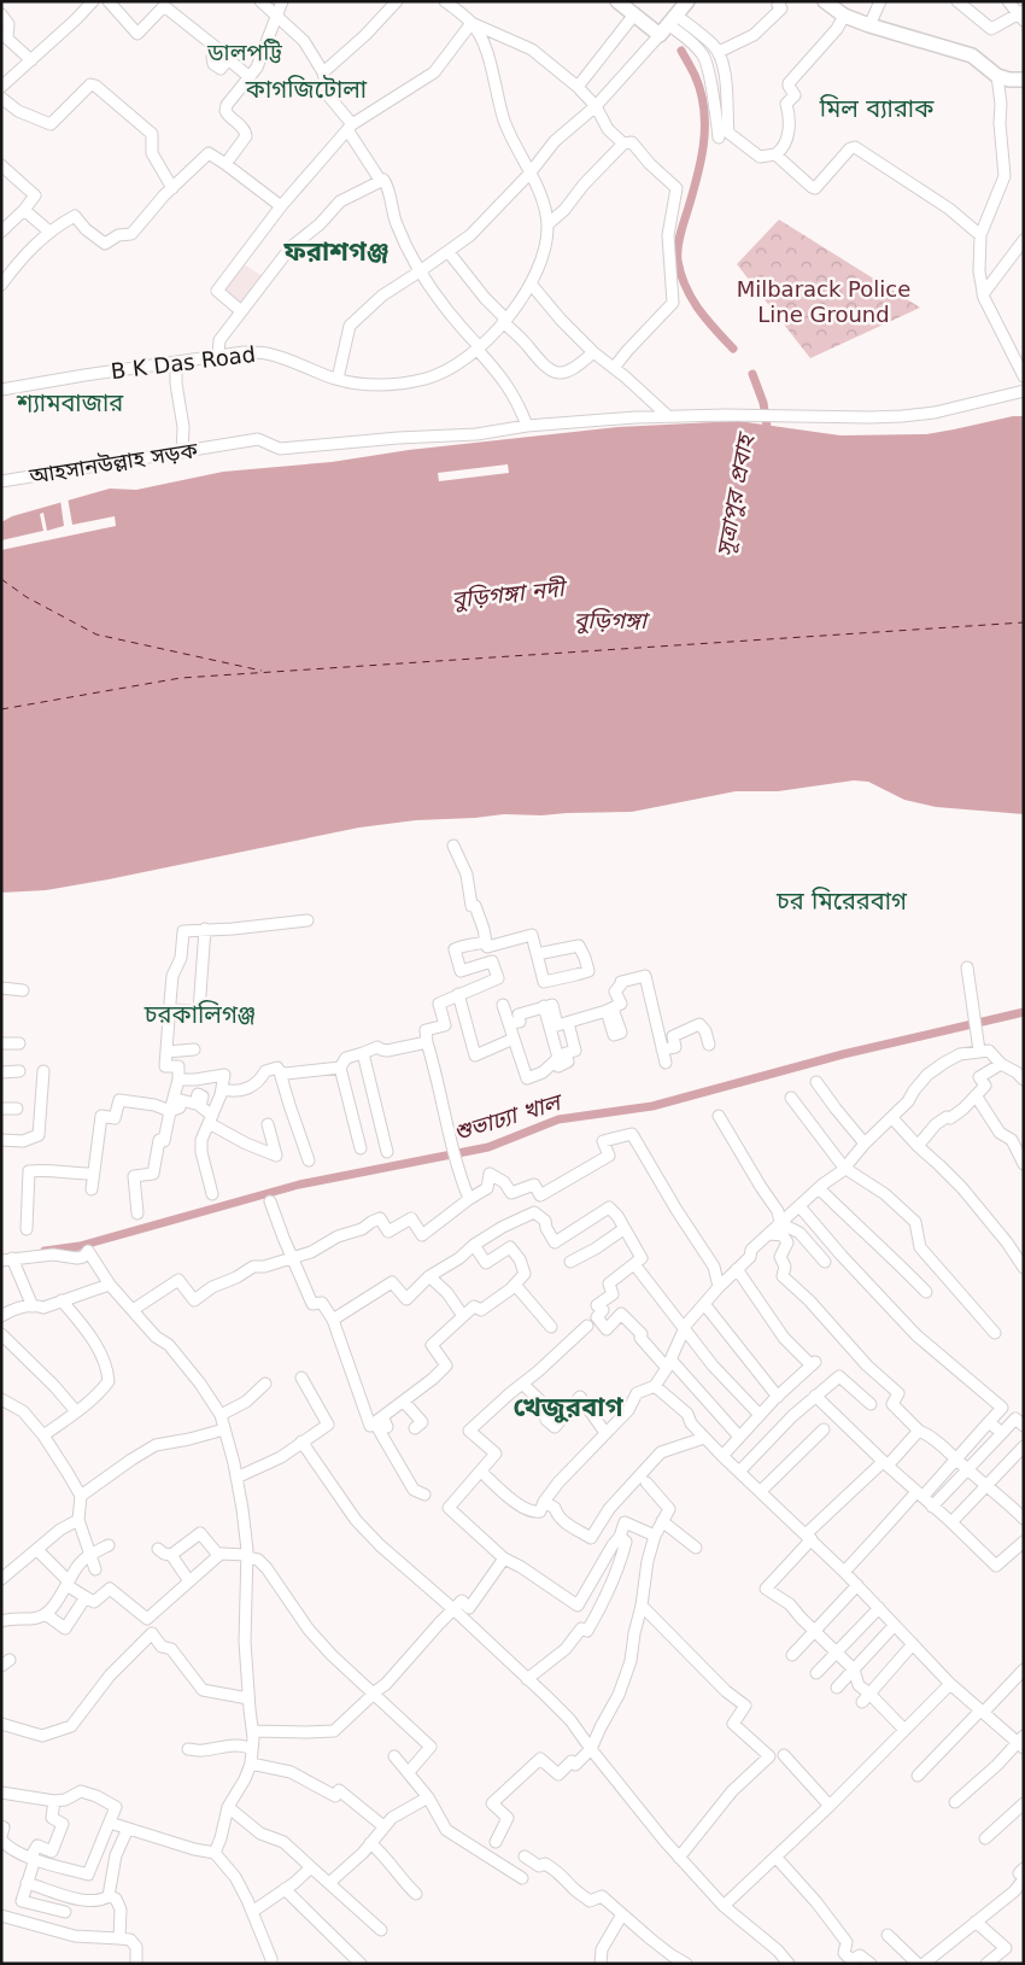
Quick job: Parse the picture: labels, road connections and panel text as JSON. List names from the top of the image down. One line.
{"streets":{"street":["B K Das Road","আহসানউল্লাহ সড়ক"]},"districts":["ডালপট্টি","কাগজিটোলা","মিল ব্যারাক","ফরাশগঞ্জ","শ্যামবাজার","চর মিরেরবাগ","চরকালিগঞ্জ","খেজুরবাগ"],"water":["সূত্রাপুর প্রবাহ","বুড়িগঙ্গা নদী","বুড়িগঙ্গা","শুভাঢ্যা খাল"],"parks":["Milbarack Police Line Ground"]}
